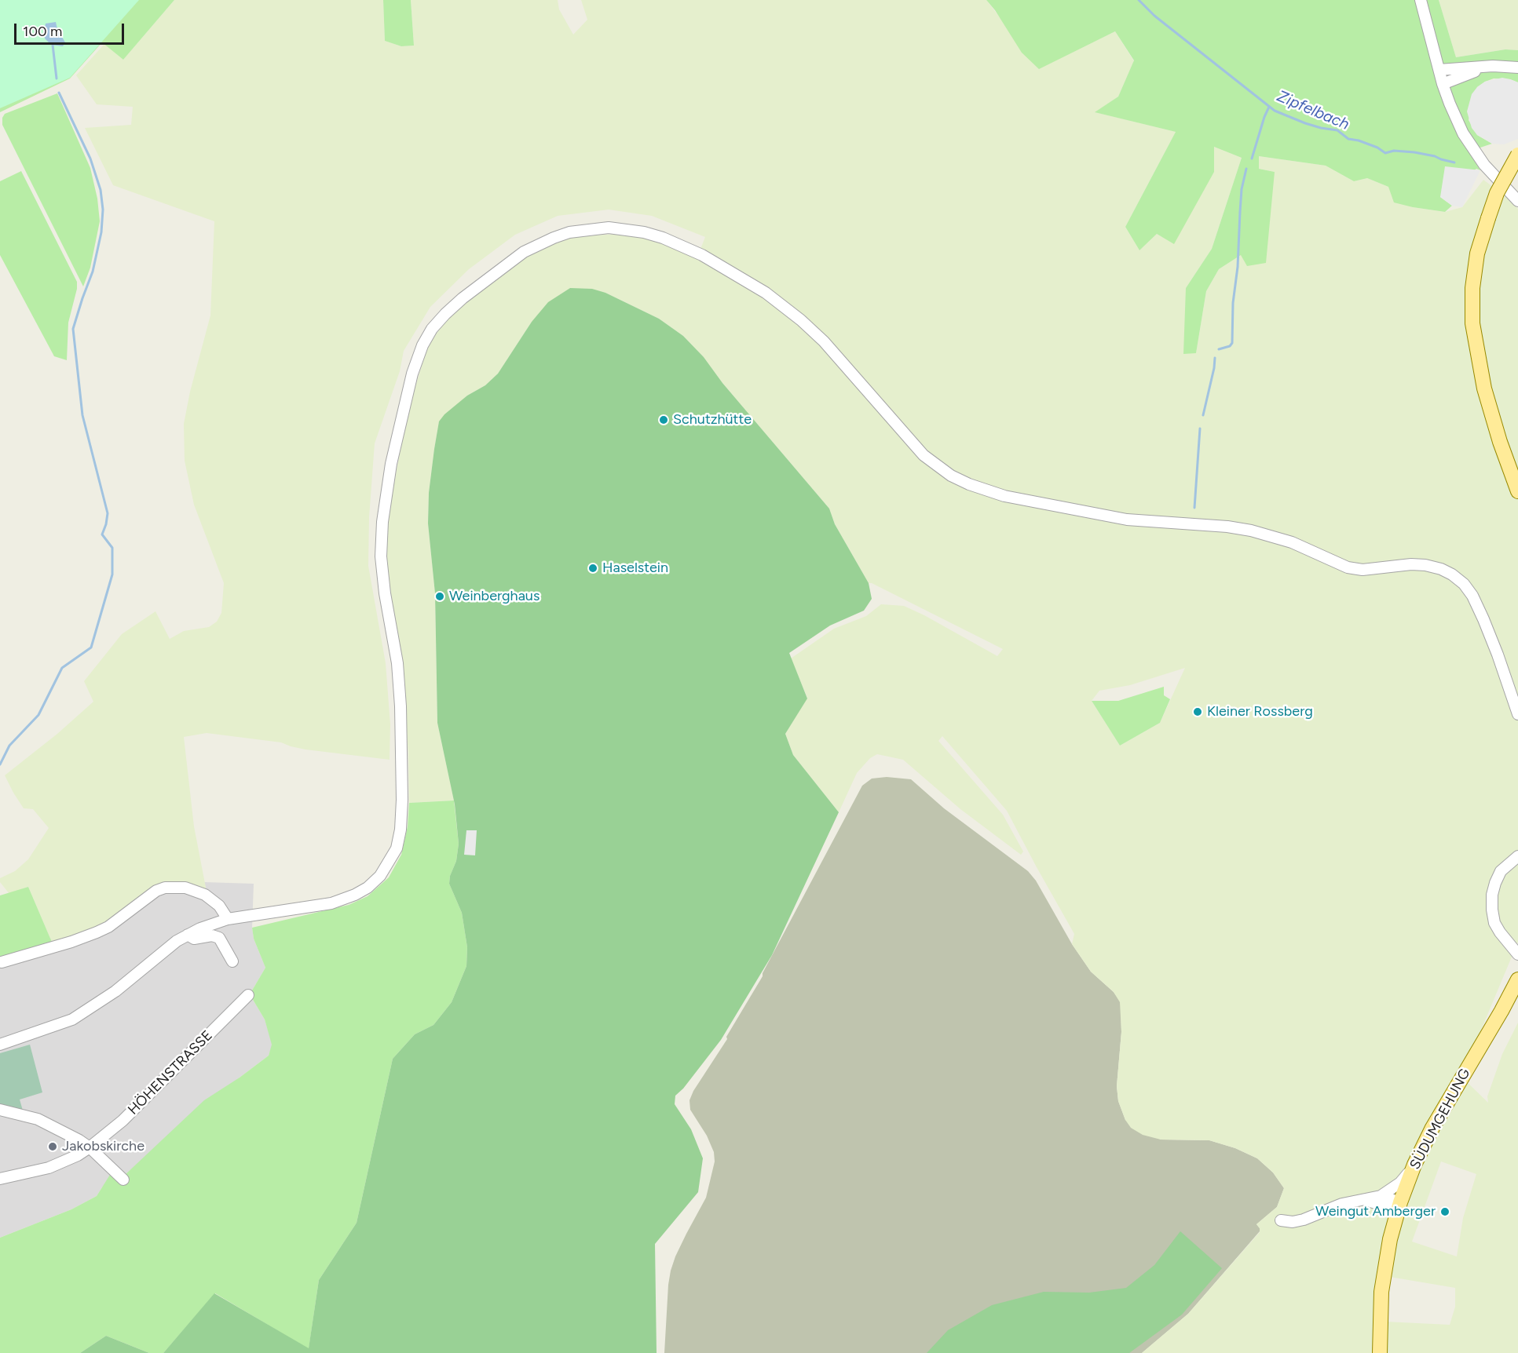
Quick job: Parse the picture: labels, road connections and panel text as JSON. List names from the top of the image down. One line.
{"streets":{"main road":["SÜDUMGEHUNG"],"street":["HÖHENSTRASSE"]},"water":["Zipfelbach"],"places":["Schutzhütte","Haselstein","Weinberghaus","Kleiner Rossberg","Jakobskirche","Weingut Amberger"],"scale_bar":"100 m"}
